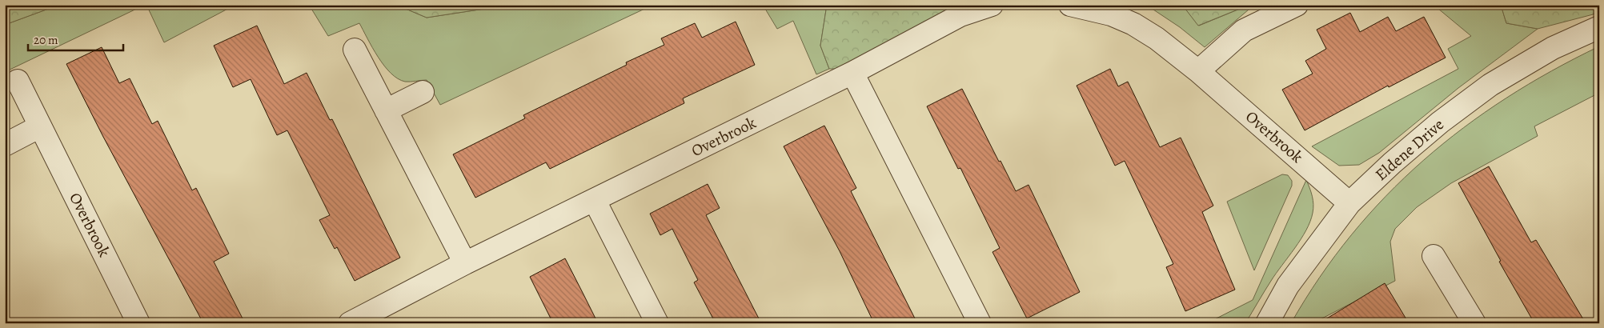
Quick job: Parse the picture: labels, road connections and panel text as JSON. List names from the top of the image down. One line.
{"streets":{"street":["Overbrook","Eldene Drive"]},"crossings":[["Overbrook","Eldene Drive"]],"scale_bar":"20 m"}
